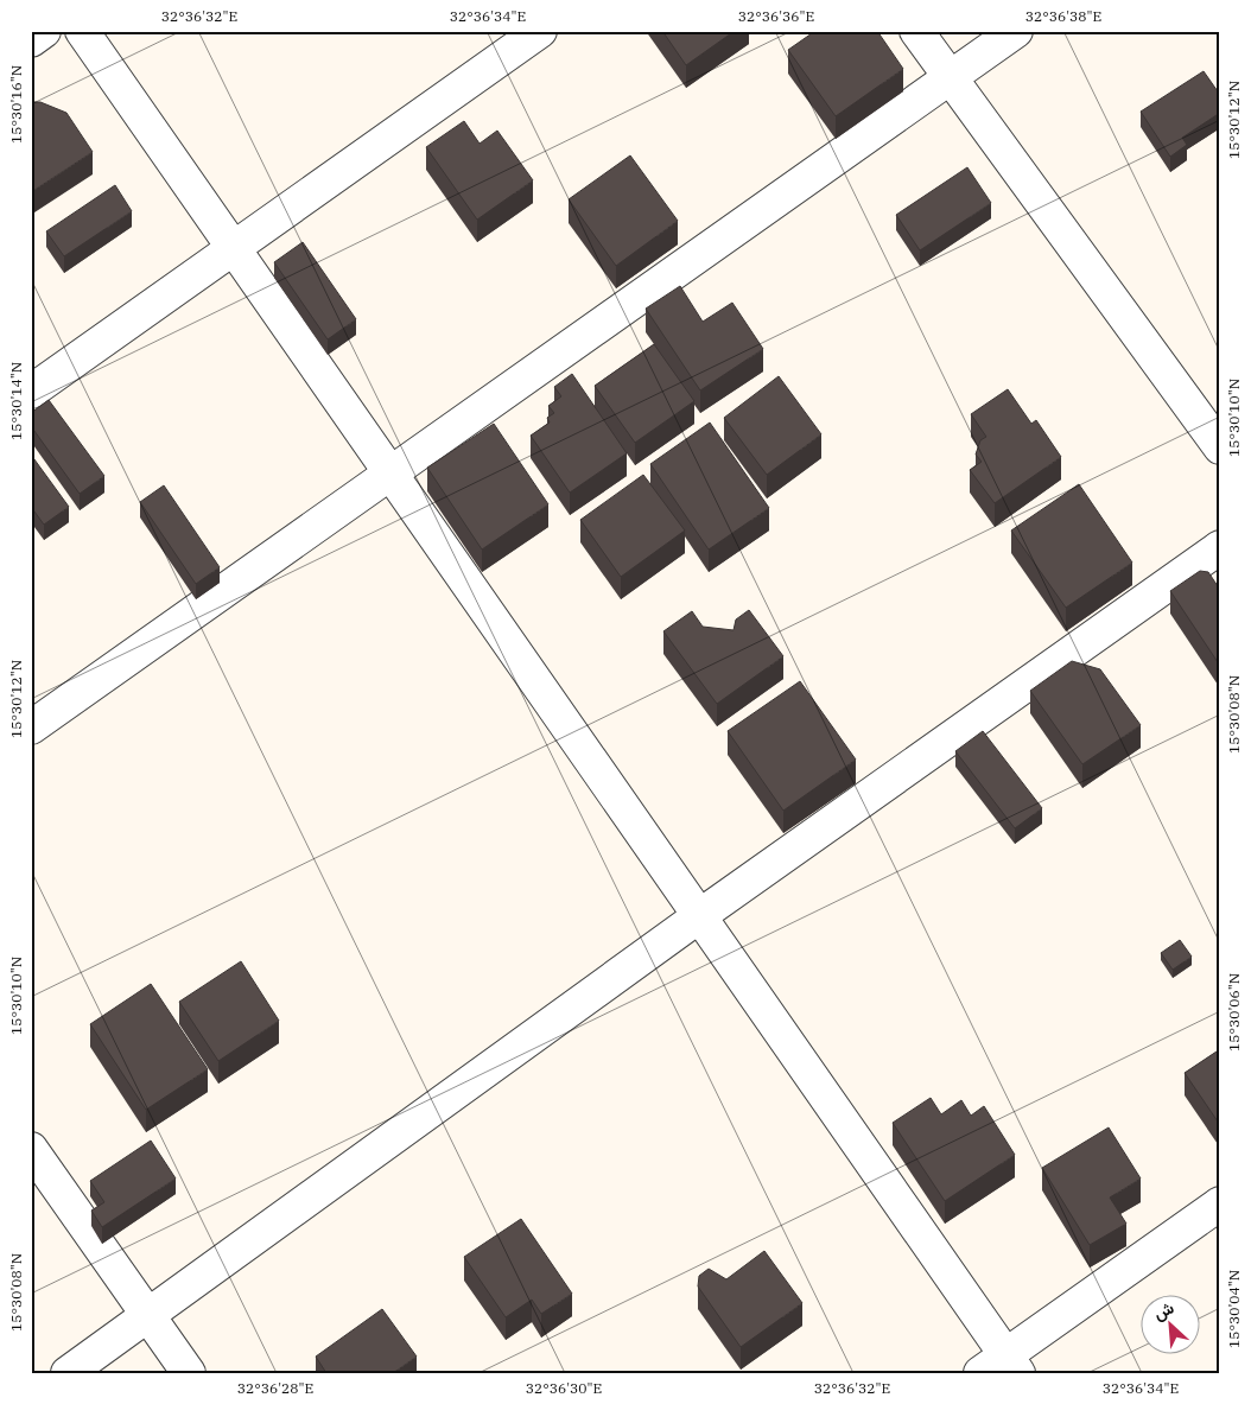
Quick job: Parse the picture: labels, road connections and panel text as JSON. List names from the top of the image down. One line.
{"north":"top left","coordinates":["32°36'32\"E","32°36'34\"E","32°36'36\"E","32°36'38\"E","15°30'16\"N","15°30'12\"N","15°30'14\"N","15°30'10\"N","15°30'08\"N","15°30'06\"N","15°30'04\"N","32°36'28\"E","32°36'30\"E"]}
